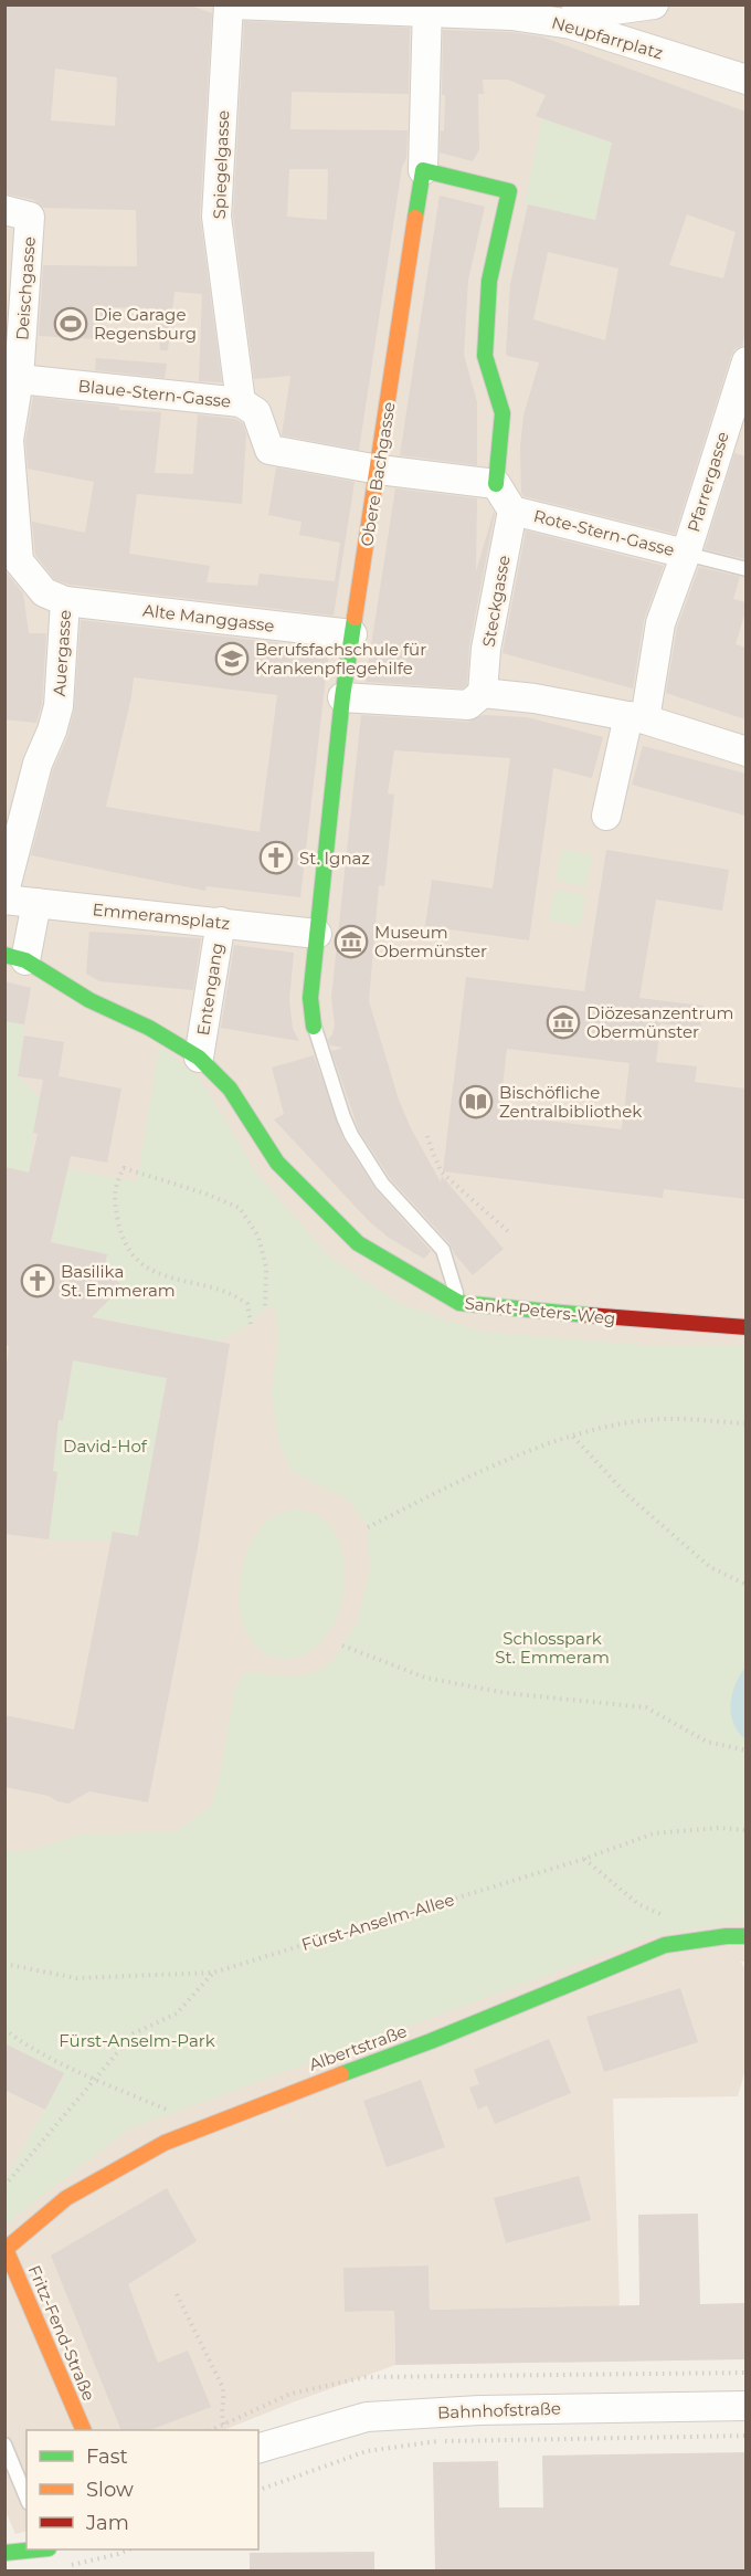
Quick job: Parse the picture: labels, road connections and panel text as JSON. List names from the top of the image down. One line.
{"streets":{"street":["Neupfarrplatz","Spiegelgasse","Deischgasse","Blaue-Stern-Gasse","Obere Bachgasse","Pfarrergasse","Rote-Stern-Gasse","Steckgasse","Alte Manggasse","Auergasse","Emmeramsplatz","Entengang","Sankt-Peters-Weg","Albertstraße","Fritz-Fend-Straße","Bahnhofstraße"],"path":["Fürst-Anselm-Allee"]},"crossings":[["Neupfarrplatz","Spiegelgasse"],["Neupfarrplatz","Obere Bachgasse"],["Spiegelgasse","Blaue-Stern-Gasse"],["Deischgasse","Blaue-Stern-Gasse"],["Deischgasse","Auergasse"],["Blaue-Stern-Gasse","Obere Bachgasse"],["Obere Bachgasse","Alte Manggasse"],["Obere Bachgasse","Emmeramsplatz"],["Pfarrergasse","Rote-Stern-Gasse"],["Rote-Stern-Gasse","Steckgasse"],["Alte Manggasse","Auergasse"],["Emmeramsplatz","Entengang"],["Emmeramsplatz","Sankt-Peters-Weg"],["Entengang","Sankt-Peters-Weg"],["Albertstraße","Fritz-Fend-Straße"]],"parks":["David-Hof","Schlosspark St. Emmeram","Fürst-Anselm-Park"],"places":{"sports":["Die Garage Regensburg"],"school or university":["Berufsfachschule für Krankenpflegehilfe"],"church":["St. Ignaz","Basilika St. Emmeram"],"museum":["Museum Obermünster","Diözesanzentrum Obermünster"],"library":["Bischöfliche Zentralbibliothek"]},"legend":["Fast","Slow","Jam"]}
